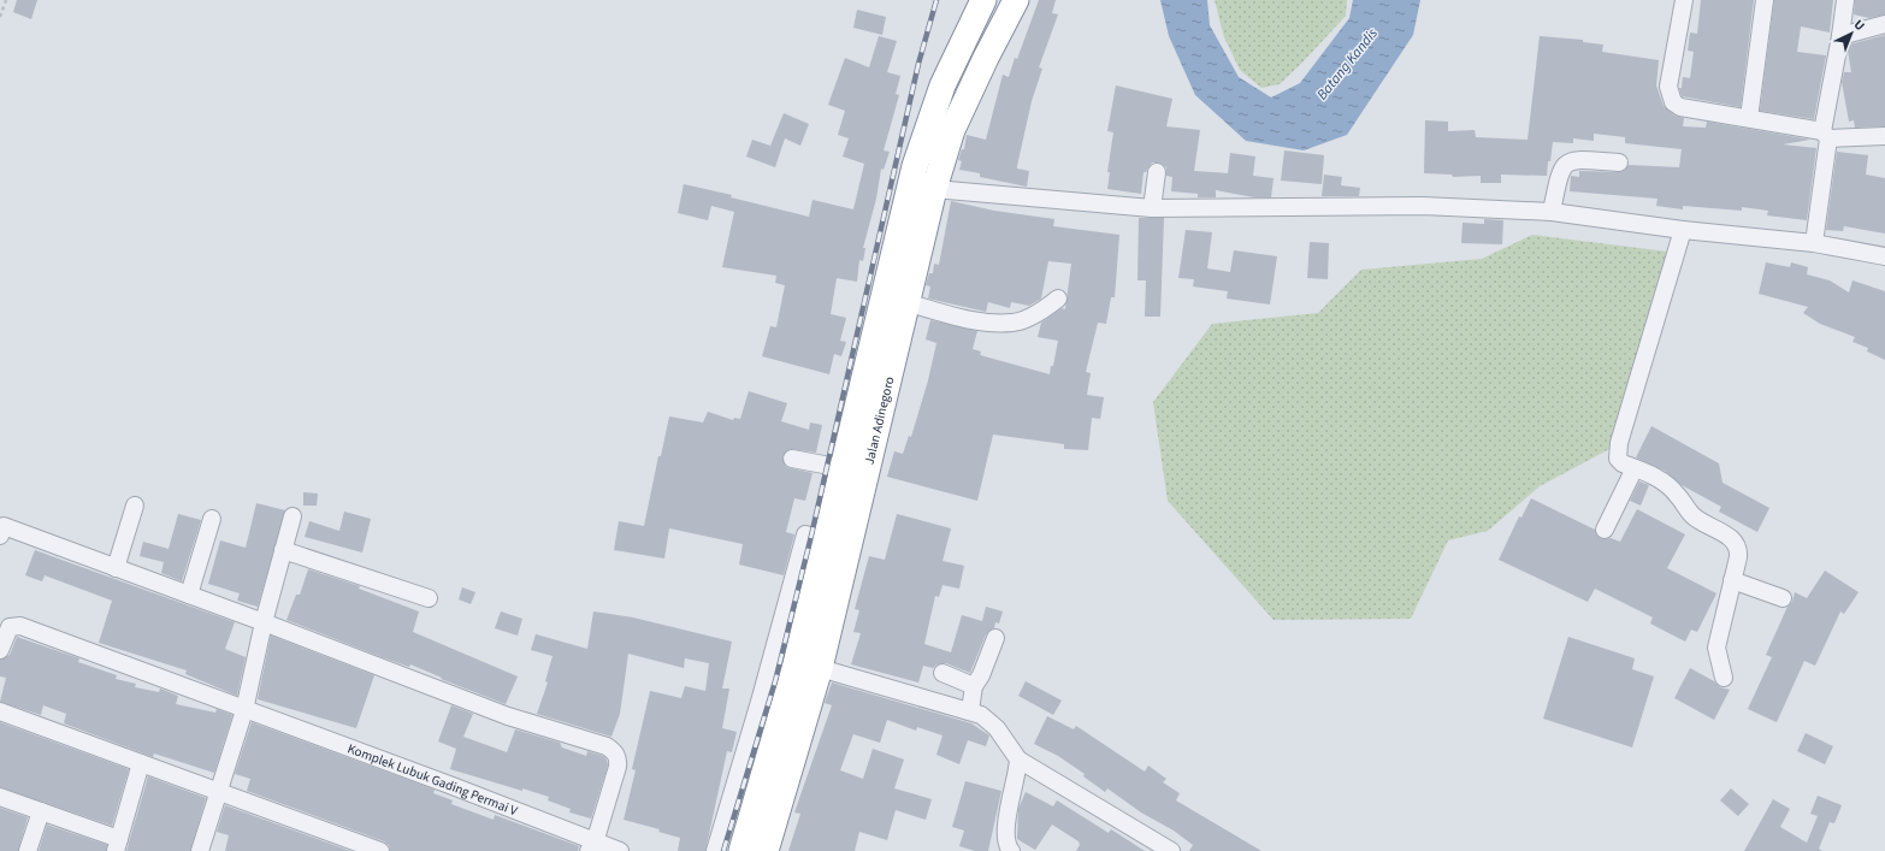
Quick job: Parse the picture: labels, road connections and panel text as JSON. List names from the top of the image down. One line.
{"streets":{"highway":["Jalan Adinegoro"],"street":["Komplek Lubuk Gading Permai V"]},"water":["Batang Kandis"],"north":"top right"}
